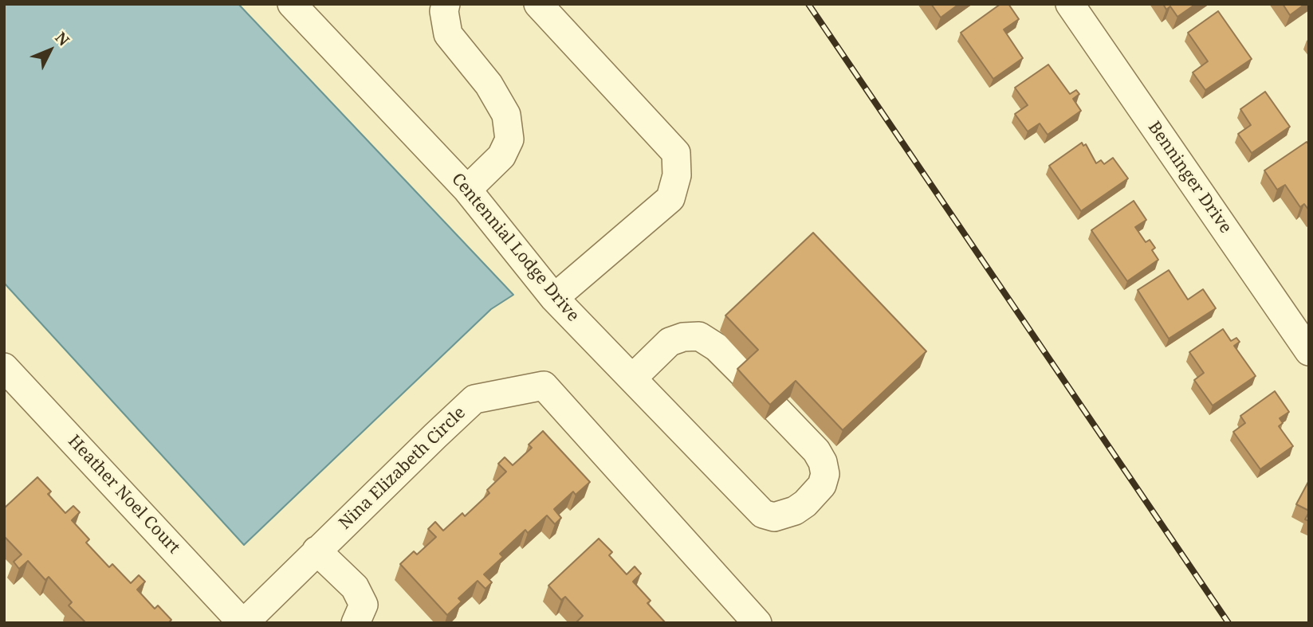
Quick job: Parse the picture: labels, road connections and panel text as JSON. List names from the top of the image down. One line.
{"streets":{"street":["Benninger Drive","Centennial Lodge Drive","Nina Elizabeth Circle","Heather Noel Court"]},"crossings":[["Nina Elizabeth Circle","Heather Noel Court"]],"north":"top right"}
